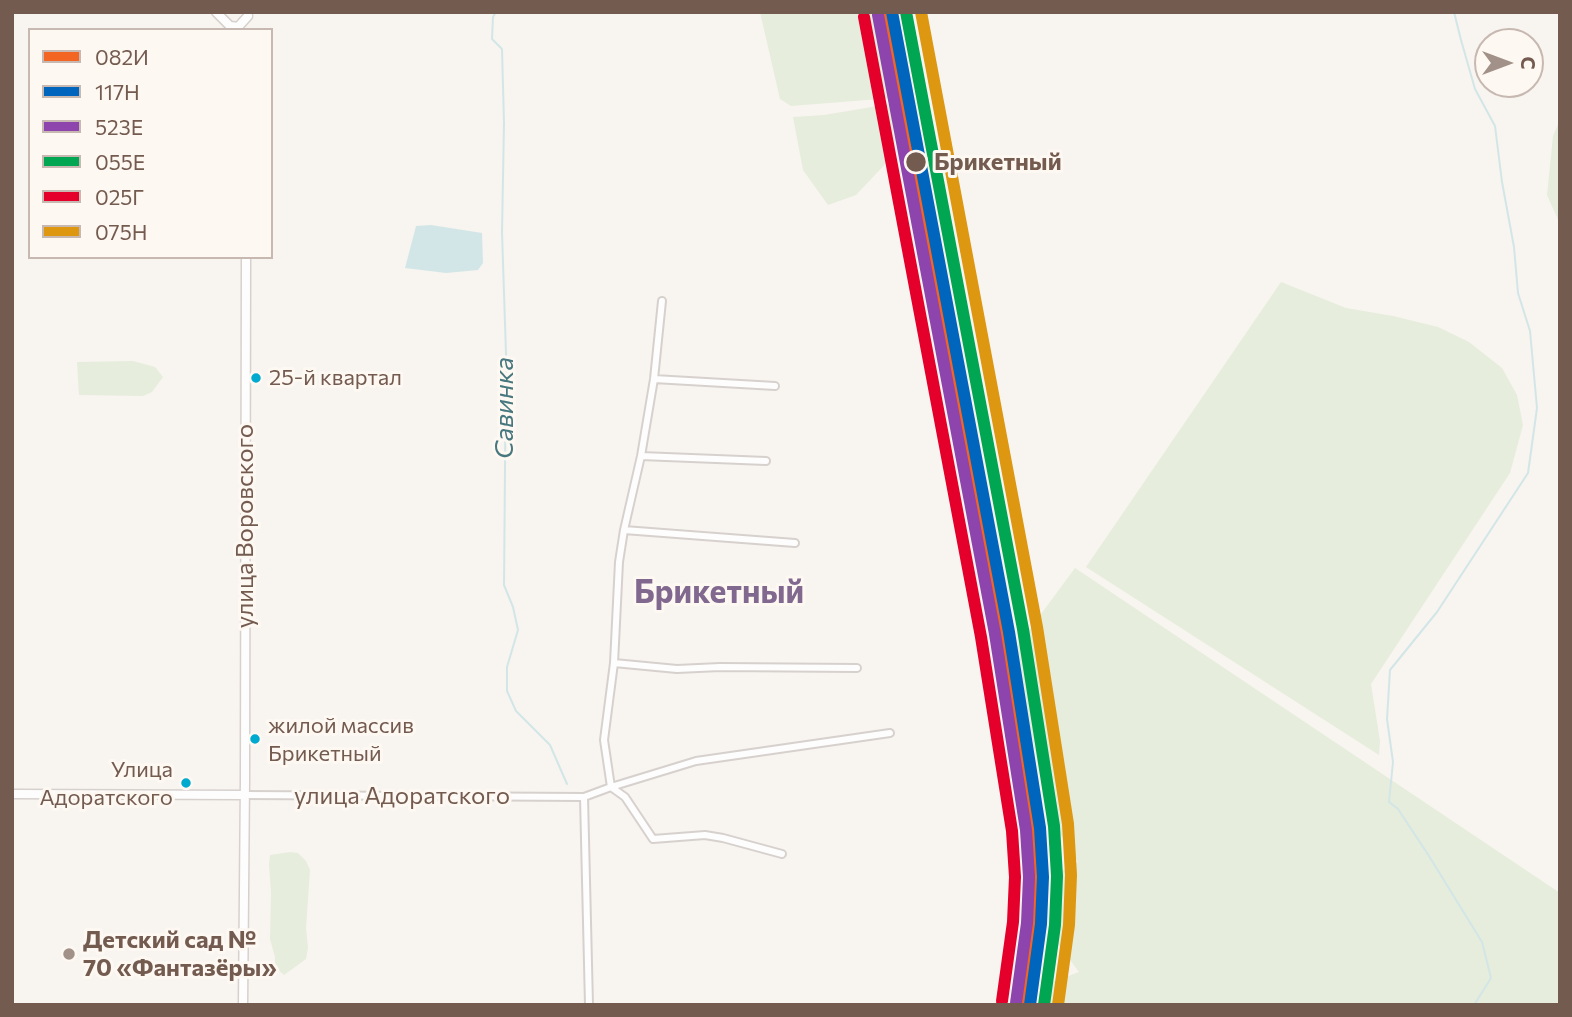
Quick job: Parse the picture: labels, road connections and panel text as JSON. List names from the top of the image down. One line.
{"streets":{"street":["улица Воровского","улица Адоратского"]},"crossings":[["улица Воровского","улица Адоратского"]],"districts":["Брикетный"],"water":["Савинка"],"places":["Брикетный","25-й квартал","жилой массив Брикетный","Улица Адоратского","Детский сад № 70 «Фантазёры»"],"lines":["transit line 082И","transit line 117Н","transit line 055Е","transit line 075Н","transit line 523Е","transit line 025Г"],"legend":["082И","117Н","523Е","055Е","025Г","075Н"],"north":"right"}
